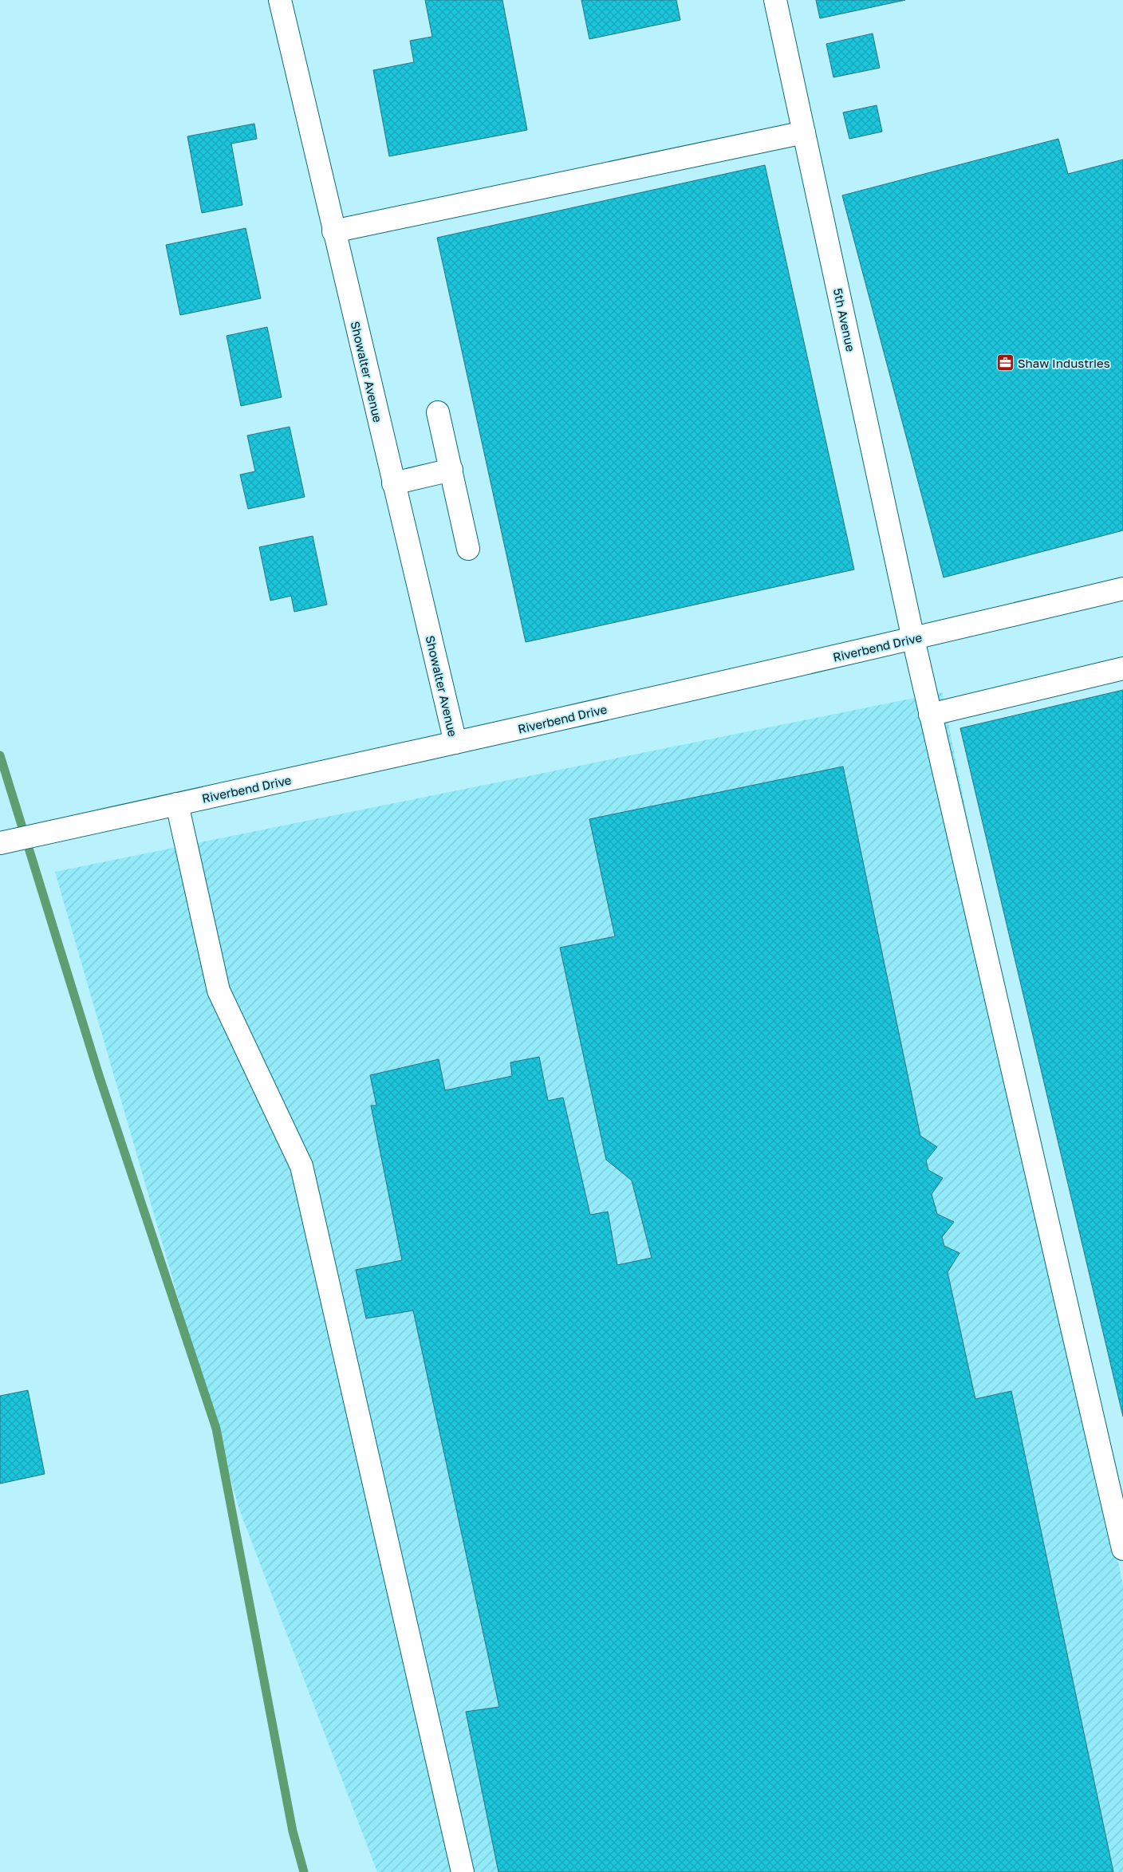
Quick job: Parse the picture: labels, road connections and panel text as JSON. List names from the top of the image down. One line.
{"streets":{"street":["5th Avenue","Showalter Avenue","Riverbend Drive"]},"crossings":[["5th Avenue","Riverbend Drive"],["Showalter Avenue","Riverbend Drive"]],"places":{"office":["Shaw Industries"]}}
